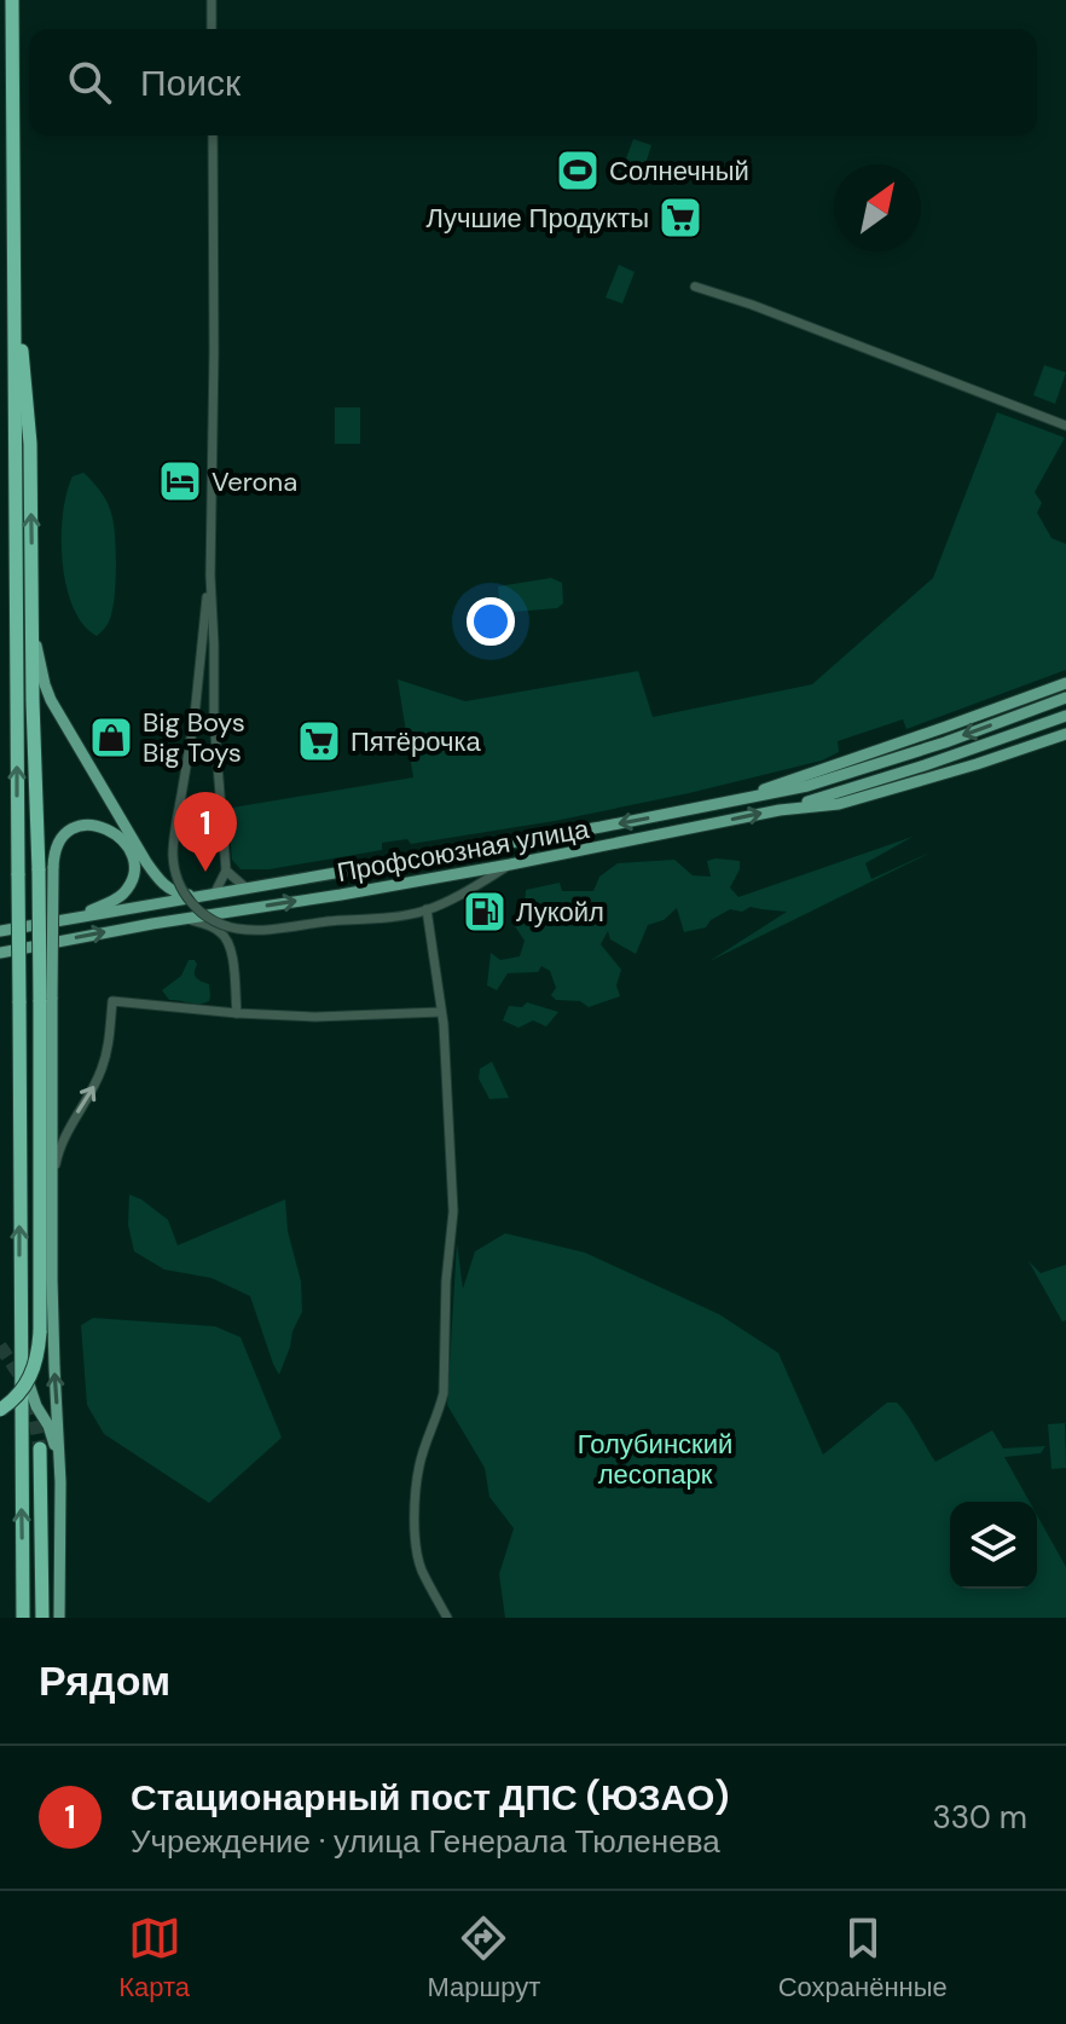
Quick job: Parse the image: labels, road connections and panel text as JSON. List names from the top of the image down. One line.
{"streets":{"main road":["Профсоюзная улица"]},"parks":["Голубинский лесопарк"],"places":{"sports":["Солнечный"],"supermarket":["Лучшие Продукты","Пятёрочка"],"hotel":["Verona"],"shop":["Big Boys Big Toys"],"fuel station":["Лукойл"]},"north":"top right","page":{"search":"Поиск","pins":"1","heading":"Рядом","list":[{"mark":"1","name":"Стационарный пост ДПС (ЮЗАО)","note":"Учреждение · улица Генерала Тюленева","value":"330 m"}],"nav":["Карта","Маршрут","Сохранённые"]}}
